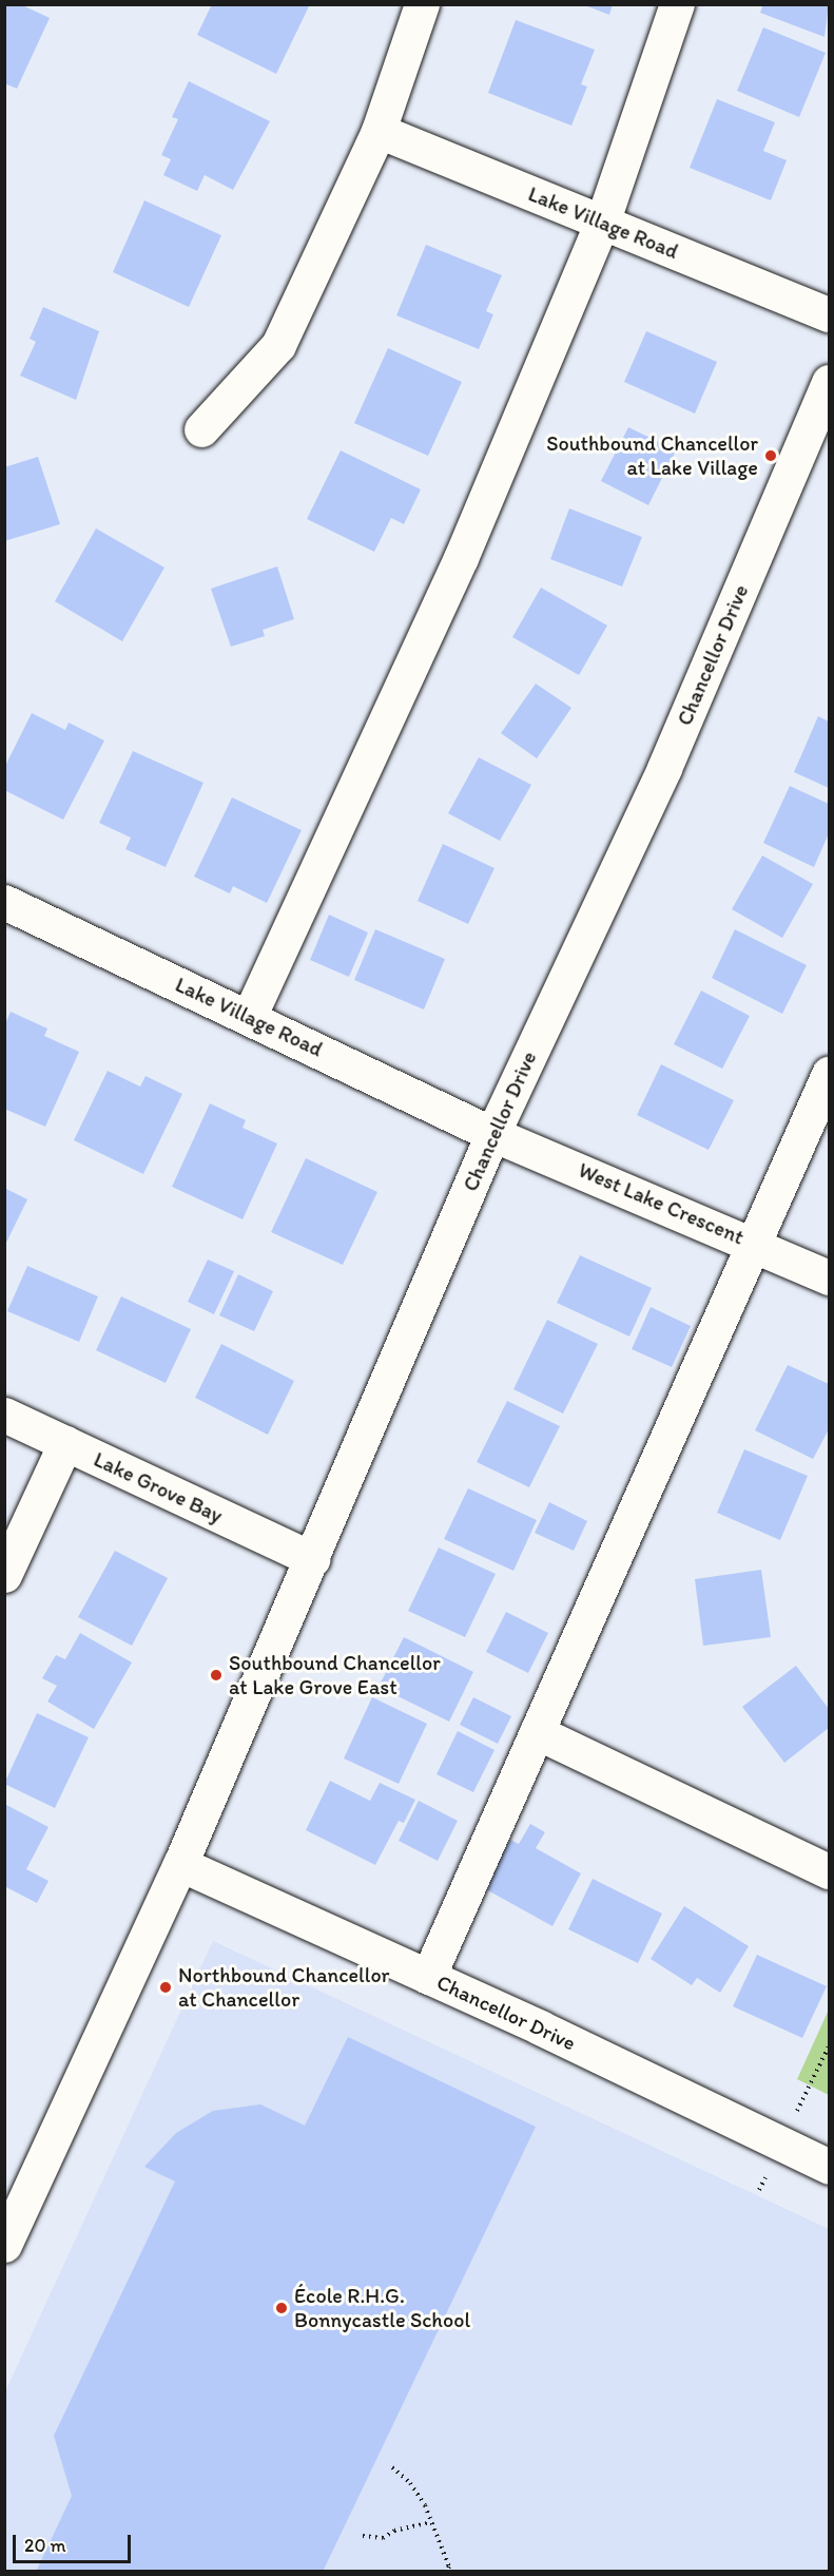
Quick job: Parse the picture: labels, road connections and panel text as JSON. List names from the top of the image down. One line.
{"streets":{"street":["Lake Village Road","Chancellor Drive","West Lake Crescent","Lake Grove Bay"]},"crossings":[["Lake Village Road","Chancellor Drive"],["Lake Village Road","West Lake Crescent"],["Chancellor Drive","West Lake Crescent"],["Chancellor Drive","Lake Grove Bay"]],"places":["Southbound Chancellor at Lake Village","Southbound Chancellor at Lake Grove East","Northbound Chancellor at Chancellor","École R.H.G. Bonnycastle School"],"scale_bar":"20 m"}
